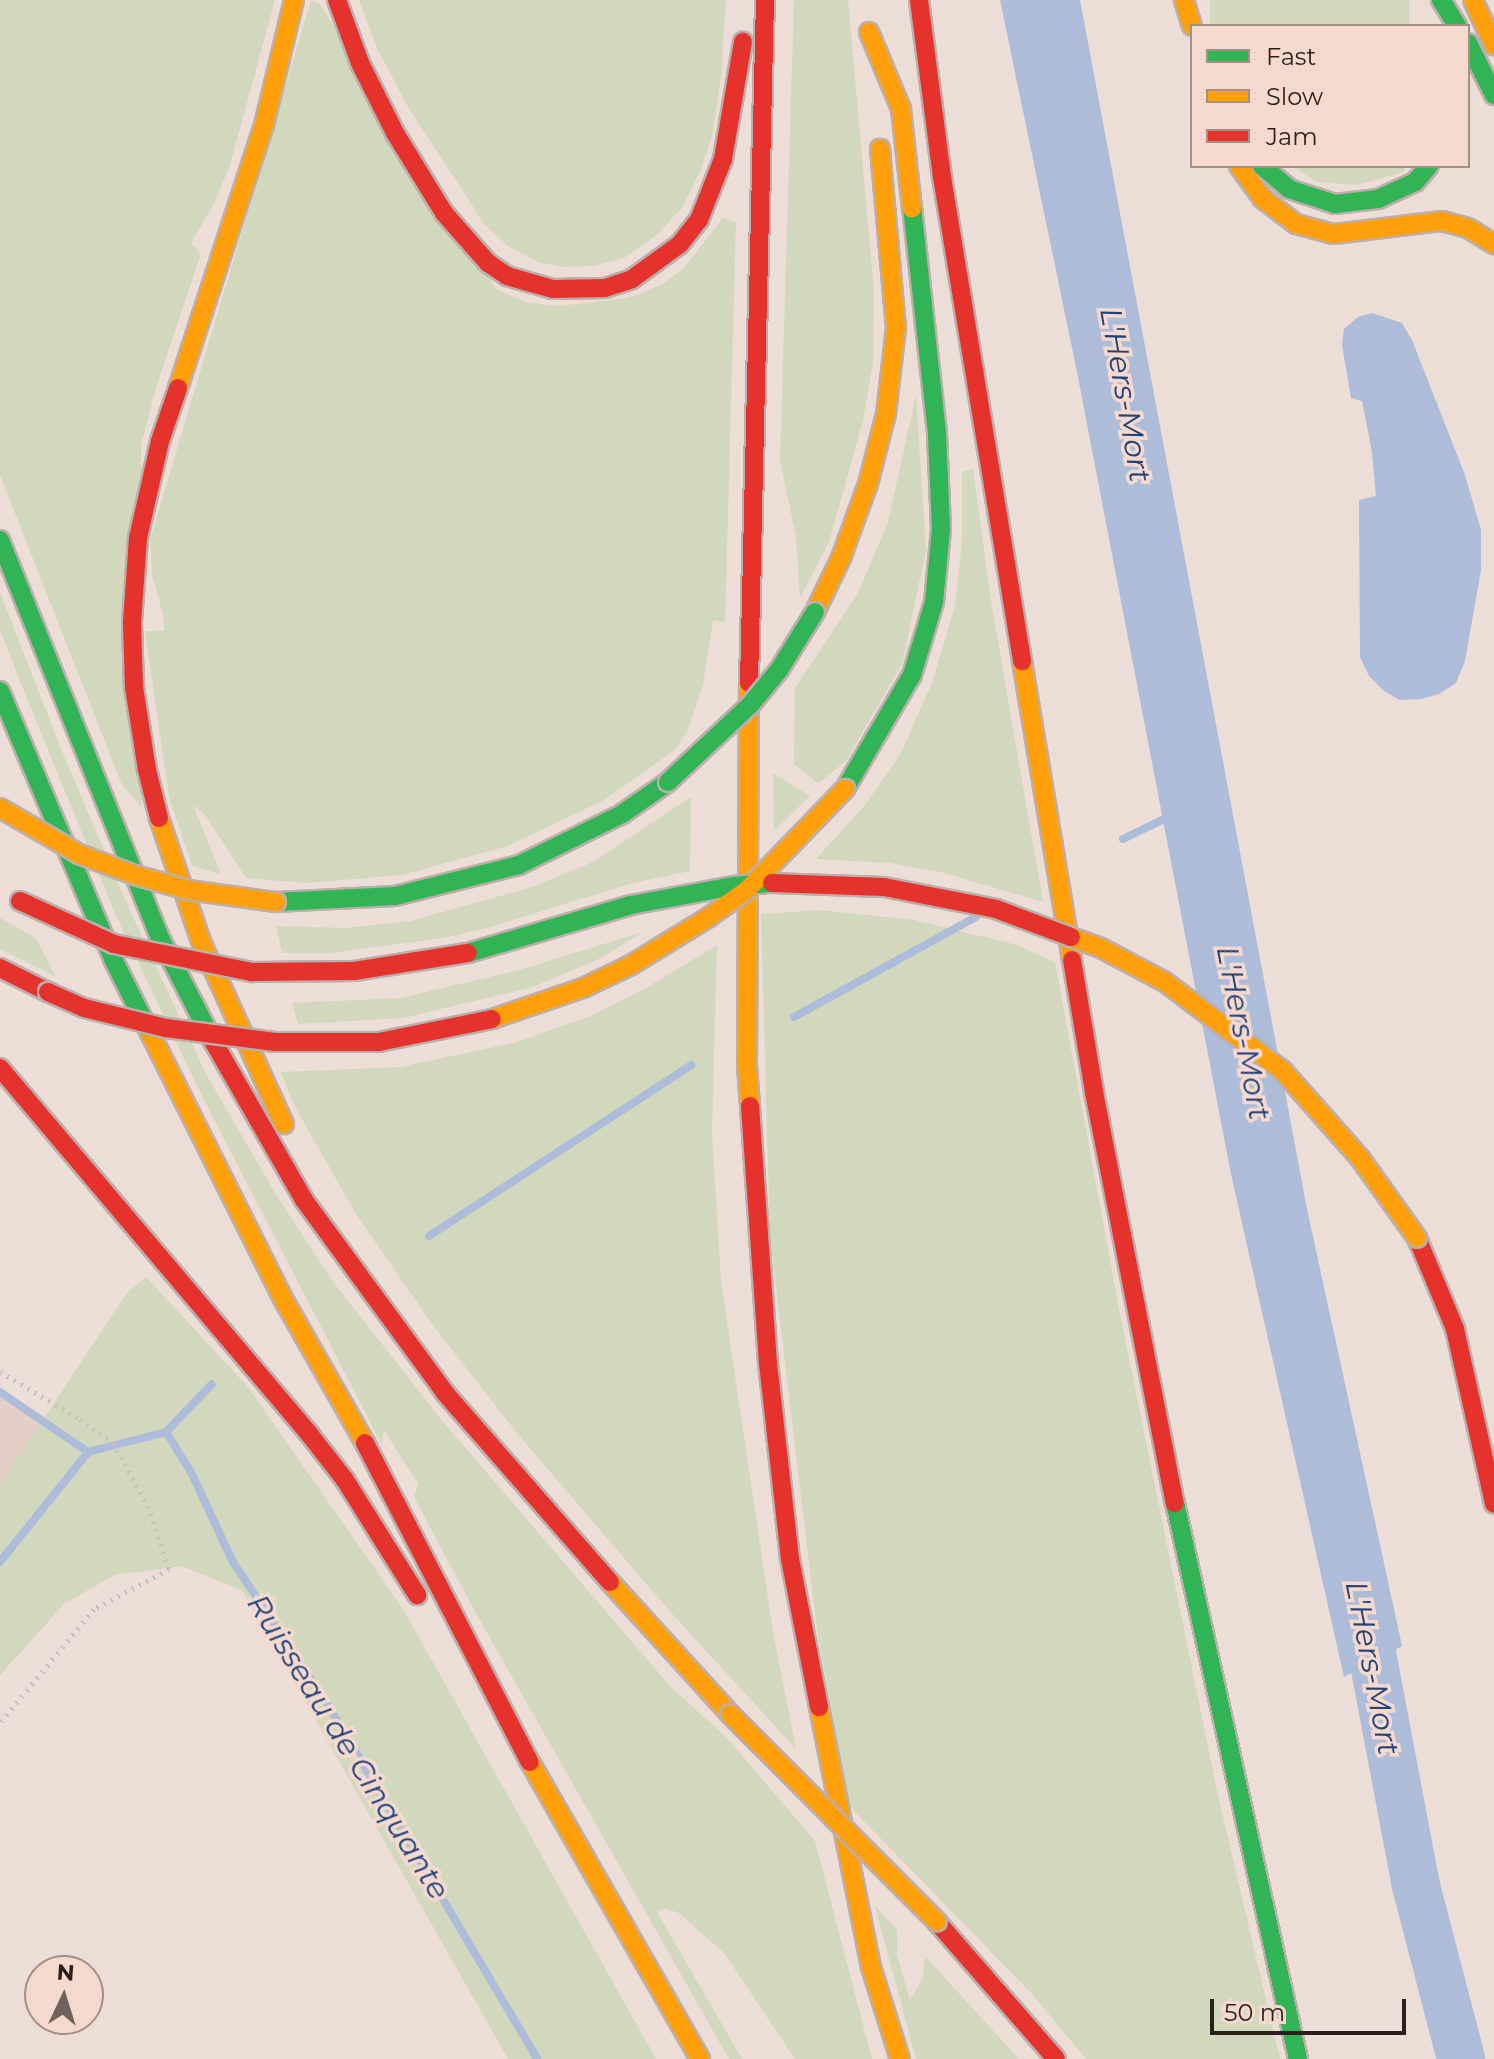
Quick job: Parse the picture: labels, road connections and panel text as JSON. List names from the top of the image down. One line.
{"water":["L'Hers-Mort","Ruisseau de Cinquante"],"legend":["Fast","Slow","Jam"],"scale_bar":"50 m","north":"top"}
